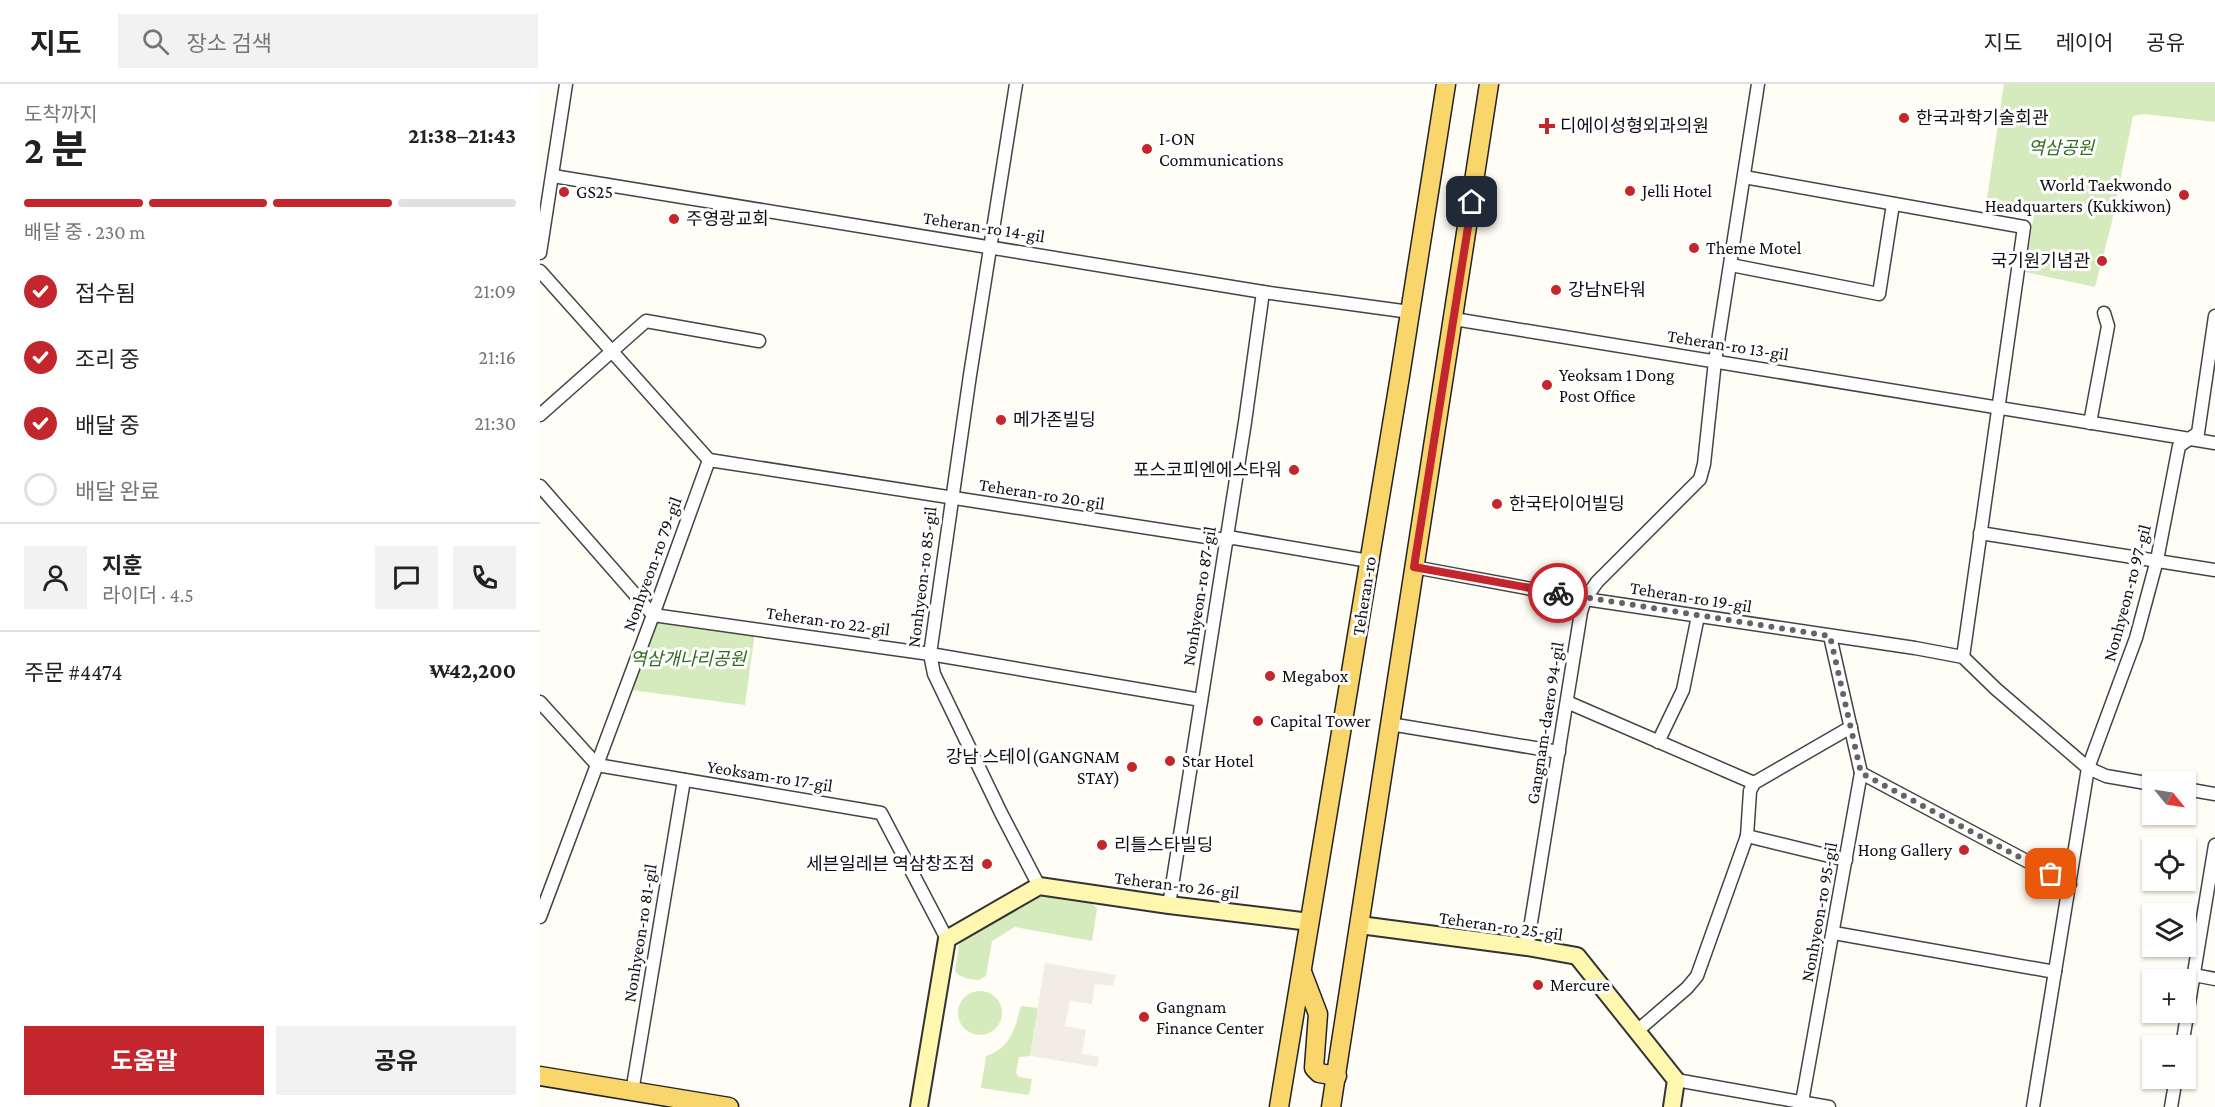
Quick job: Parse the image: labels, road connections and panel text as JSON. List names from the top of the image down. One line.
{"streets":{"main road":["Teheran-ro"],"street":["Teheran-ro 14-gil","Teheran-ro 13-gil","Teheran-ro 20-gil","Nonhyeon-ro 79-gil","Nonhyeon-ro 85-gil","Nonhyeon-ro 97-gil","Nonhyeon-ro 87-gil","Teheran-ro 19-gil","Teheran-ro 22-gil","Gangnam-daero 94-gil","Yeoksam-ro 17-gil","Teheran-ro 26-gil","Nonhyeon-ro 95-gil","Teheran-ro 25-gil","Nonhyeon-ro 81-gil"]},"crossings":[["Teheran-ro 14-gil","Nonhyeon-ro 85-gil"],["Teheran-ro 14-gil","Nonhyeon-ro 87-gil"],["Teheran-ro 14-gil","Teheran-ro"],["Teheran-ro 13-gil","Nonhyeon-ro 97-gil"],["Teheran-ro 13-gil","Gangnam-daero 94-gil"],["Teheran-ro 20-gil","Nonhyeon-ro 79-gil"],["Teheran-ro 20-gil","Nonhyeon-ro 85-gil"],["Teheran-ro 20-gil","Nonhyeon-ro 87-gil"],["Teheran-ro 20-gil","Teheran-ro"],["Nonhyeon-ro 79-gil","Teheran-ro 22-gil"],["Nonhyeon-ro 79-gil","Yeoksam-ro 17-gil"],["Nonhyeon-ro 85-gil","Teheran-ro 22-gil"],["Nonhyeon-ro 85-gil","Teheran-ro 26-gil"],["Nonhyeon-ro 87-gil","Teheran-ro 22-gil"],["Nonhyeon-ro 87-gil","Teheran-ro 26-gil"],["Teheran-ro","Teheran-ro 26-gil"],["Teheran-ro 19-gil","Gangnam-daero 94-gil"],["Teheran-ro 19-gil","Nonhyeon-ro 95-gil"],["Gangnam-daero 94-gil","Teheran-ro 25-gil"],["Yeoksam-ro 17-gil","Nonhyeon-ro 81-gil"]],"parks":["역삼공원","역삼개나리공원"],"places":{"other":["한국과학기술회관","I-ON Communications","Jelli Hotel","GS25","World Taekwondo Headquarters (Kukkiwon)","주영광교회","Theme Motel","국기원기념관","강남N타워","Yeoksam 1 Dong Post Office","메가존빌딩","포스코피엔에스타워","한국타이어빌딩","Megabox","Capital Tower","Star Hotel","강남 스테이(GANGNAM STAY)","리틀스타빌딩","Hong Gallery","세븐일레븐 역삼창조점","Mercure","Gangnam Finance Center"],"health":["디에이성형외과의원"]},"north":"bottom right","page":{"header":"지도","search":"장소 검색","nav":["지도","레이어","공유"],"heading":["2 분","도착까지","21:38–21:43"],"panel":["지훈","라이더 · 4.5","주문 #4474","₩42,200"],"bar":"배달 중 · 230 m","list":[["접수됨","21:09"],["조리 중","21:16"],["배달 중","21:30"],"배달 완료"],"map_buttons":["+","−"],"buttons":["도움말","공유"]}}
